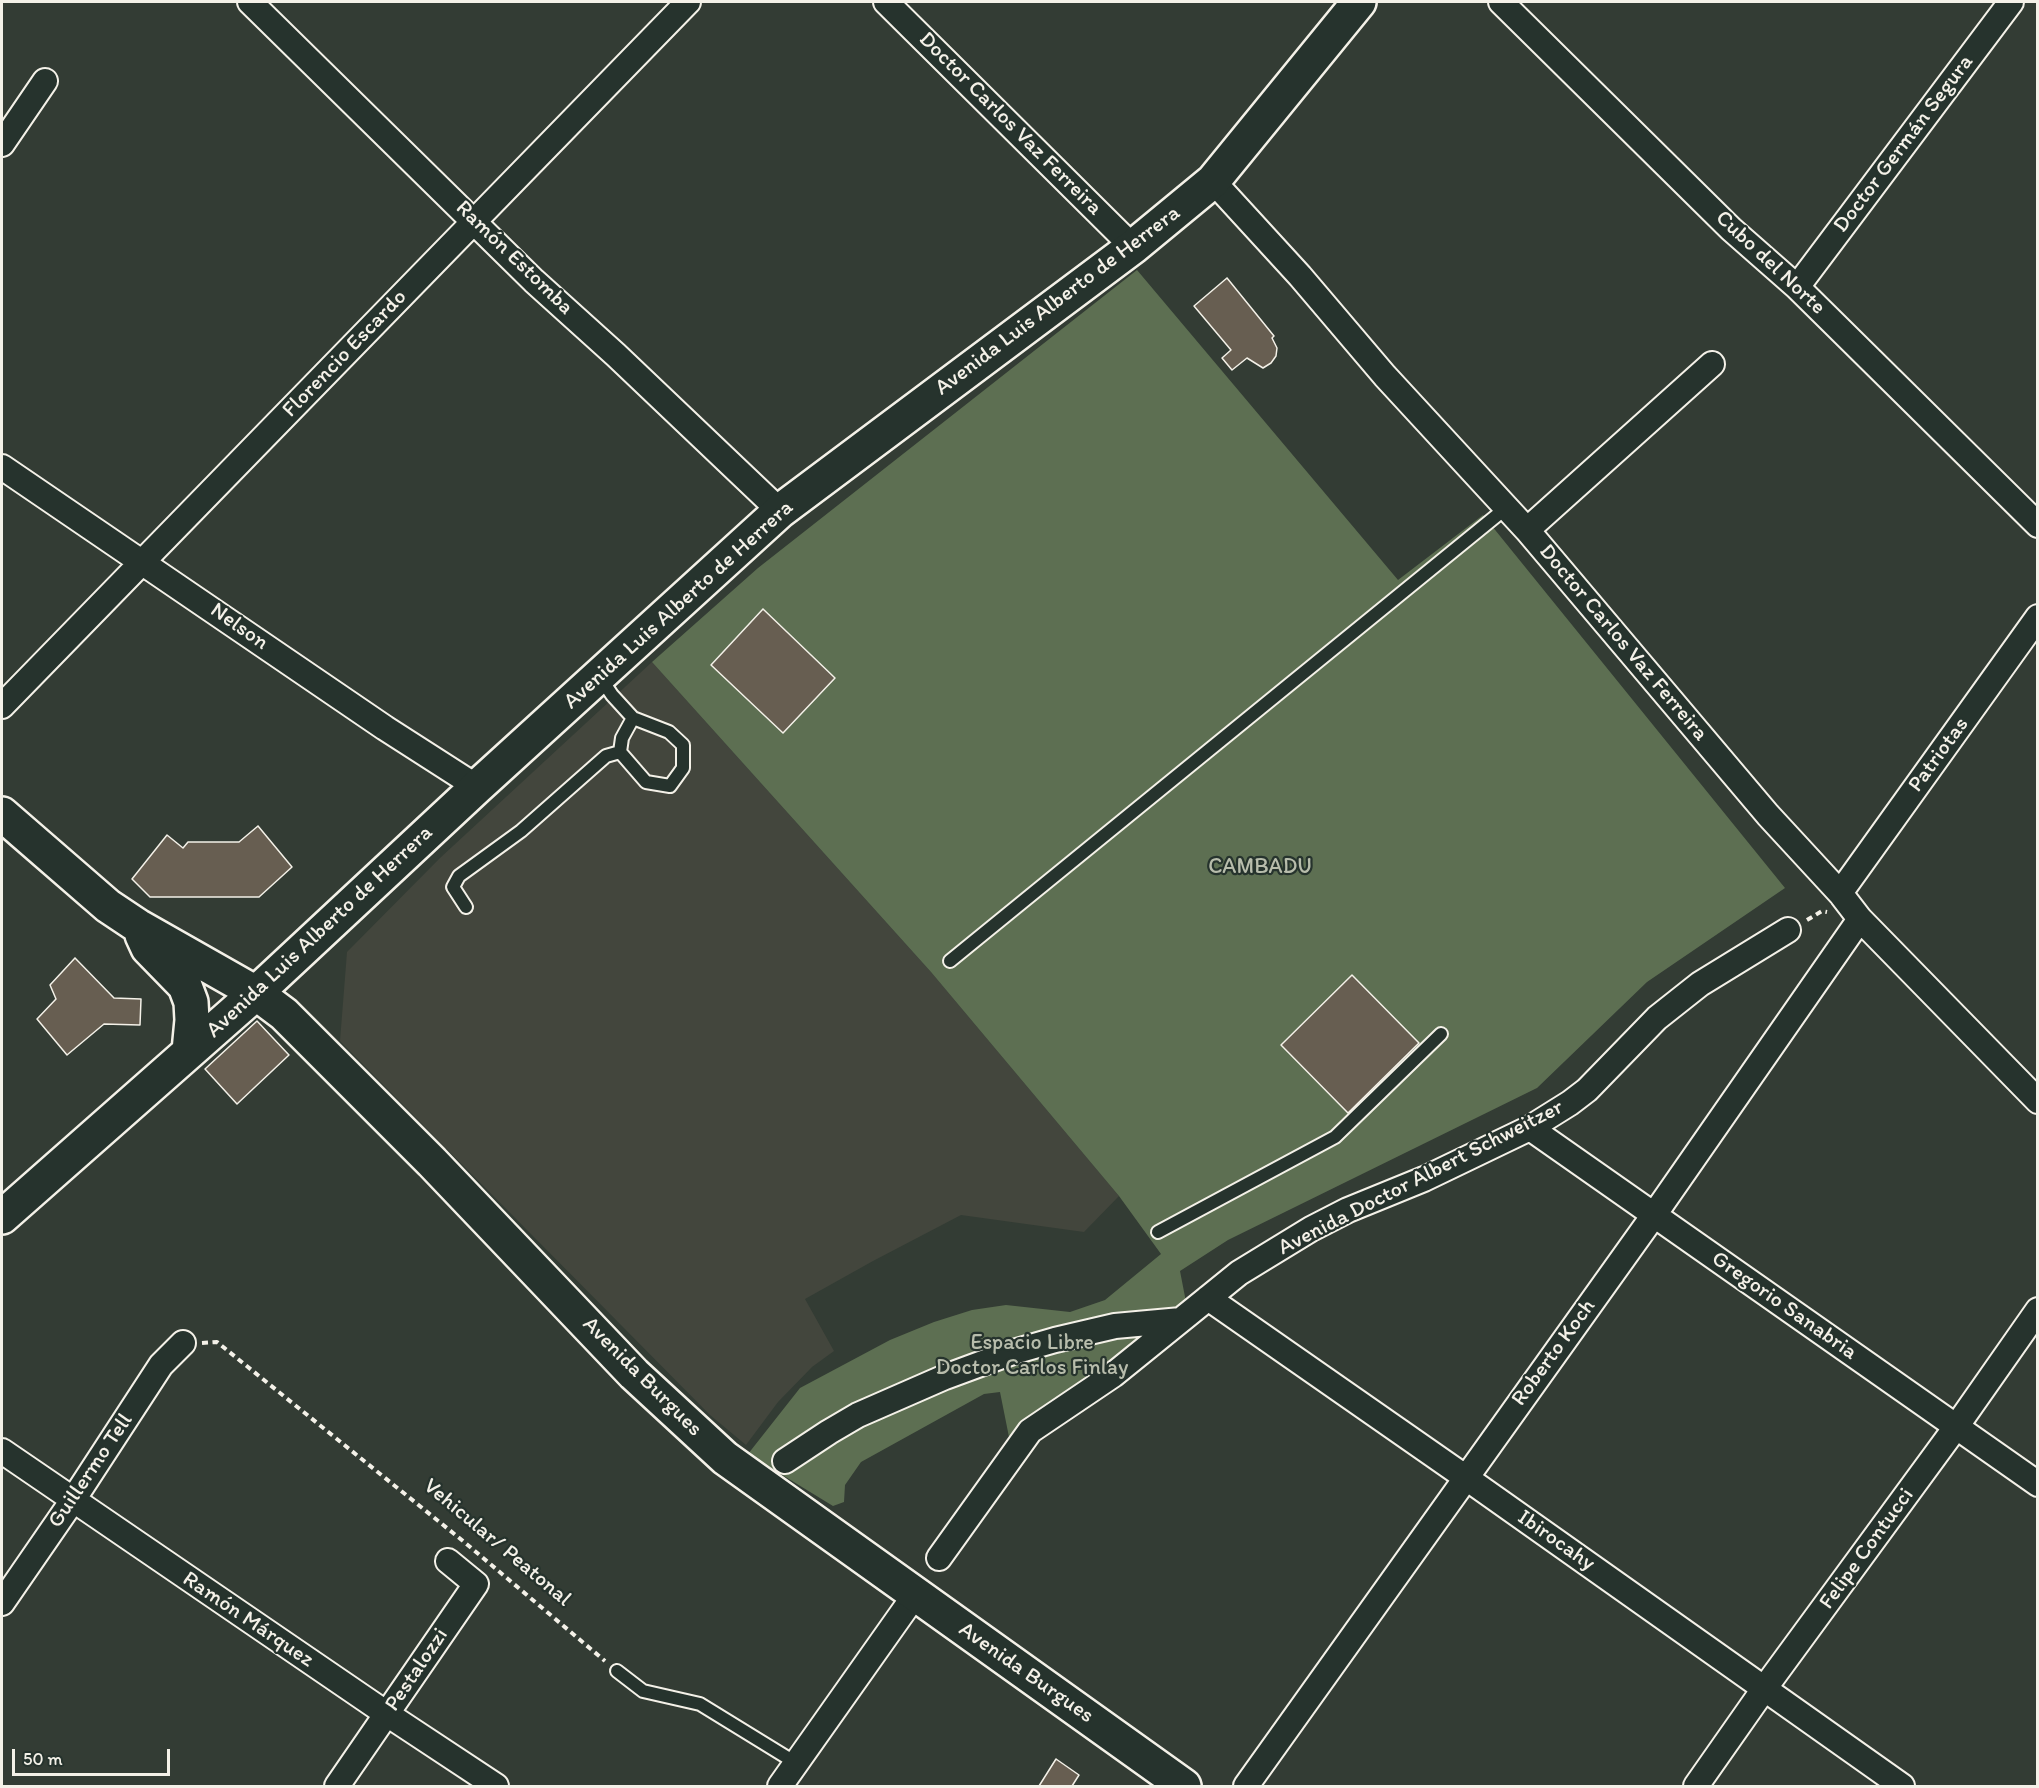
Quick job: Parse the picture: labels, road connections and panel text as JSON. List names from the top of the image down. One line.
{"streets":{"main road":["Avenida Luis Alberto de Herrera","Avenida Burgues"],"street":["Doctor Carlos Vaz Ferreira","Doctor Germán Segura","Ramón Estomba","Cubo del Norte","Florencio Escardo","Nelson","Patriotas","Avenida Doctor Albert Schweitzer","Gregorio Sanabria","Roberto Koch","Guillermo Tell","Ibirocahy","Felipe Contucci","Ramón Márquez","Pestalozzi"],"path":["Vehicular/ Peatonal"]},"crossings":[["Doctor Carlos Vaz Ferreira","Avenida Luis Alberto de Herrera"],["Doctor Carlos Vaz Ferreira","Patriotas"],["Doctor Carlos Vaz Ferreira","Roberto Koch"],["Doctor Germán Segura","Cubo del Norte"],["Ramón Estomba","Avenida Luis Alberto de Herrera"],["Ramón Estomba","Florencio Escardo"],["Avenida Luis Alberto de Herrera","Nelson"],["Avenida Luis Alberto de Herrera","Avenida Burgues"],["Florencio Escardo","Nelson"],["Avenida Doctor Albert Schweitzer","Gregorio Sanabria"],["Avenida Doctor Albert Schweitzer","Ibirocahy"],["Gregorio Sanabria","Roberto Koch"],["Gregorio Sanabria","Felipe Contucci"],["Roberto Koch","Ibirocahy"],["Guillermo Tell","Vehicular/ Peatonal"],["Guillermo Tell","Ramón Márquez"],["Ibirocahy","Felipe Contucci"],["Ramón Márquez","Pestalozzi"]],"parks":["CAMBADU","Espacio Libre Doctor Carlos Finlay"],"scale_bar":"50 m"}
